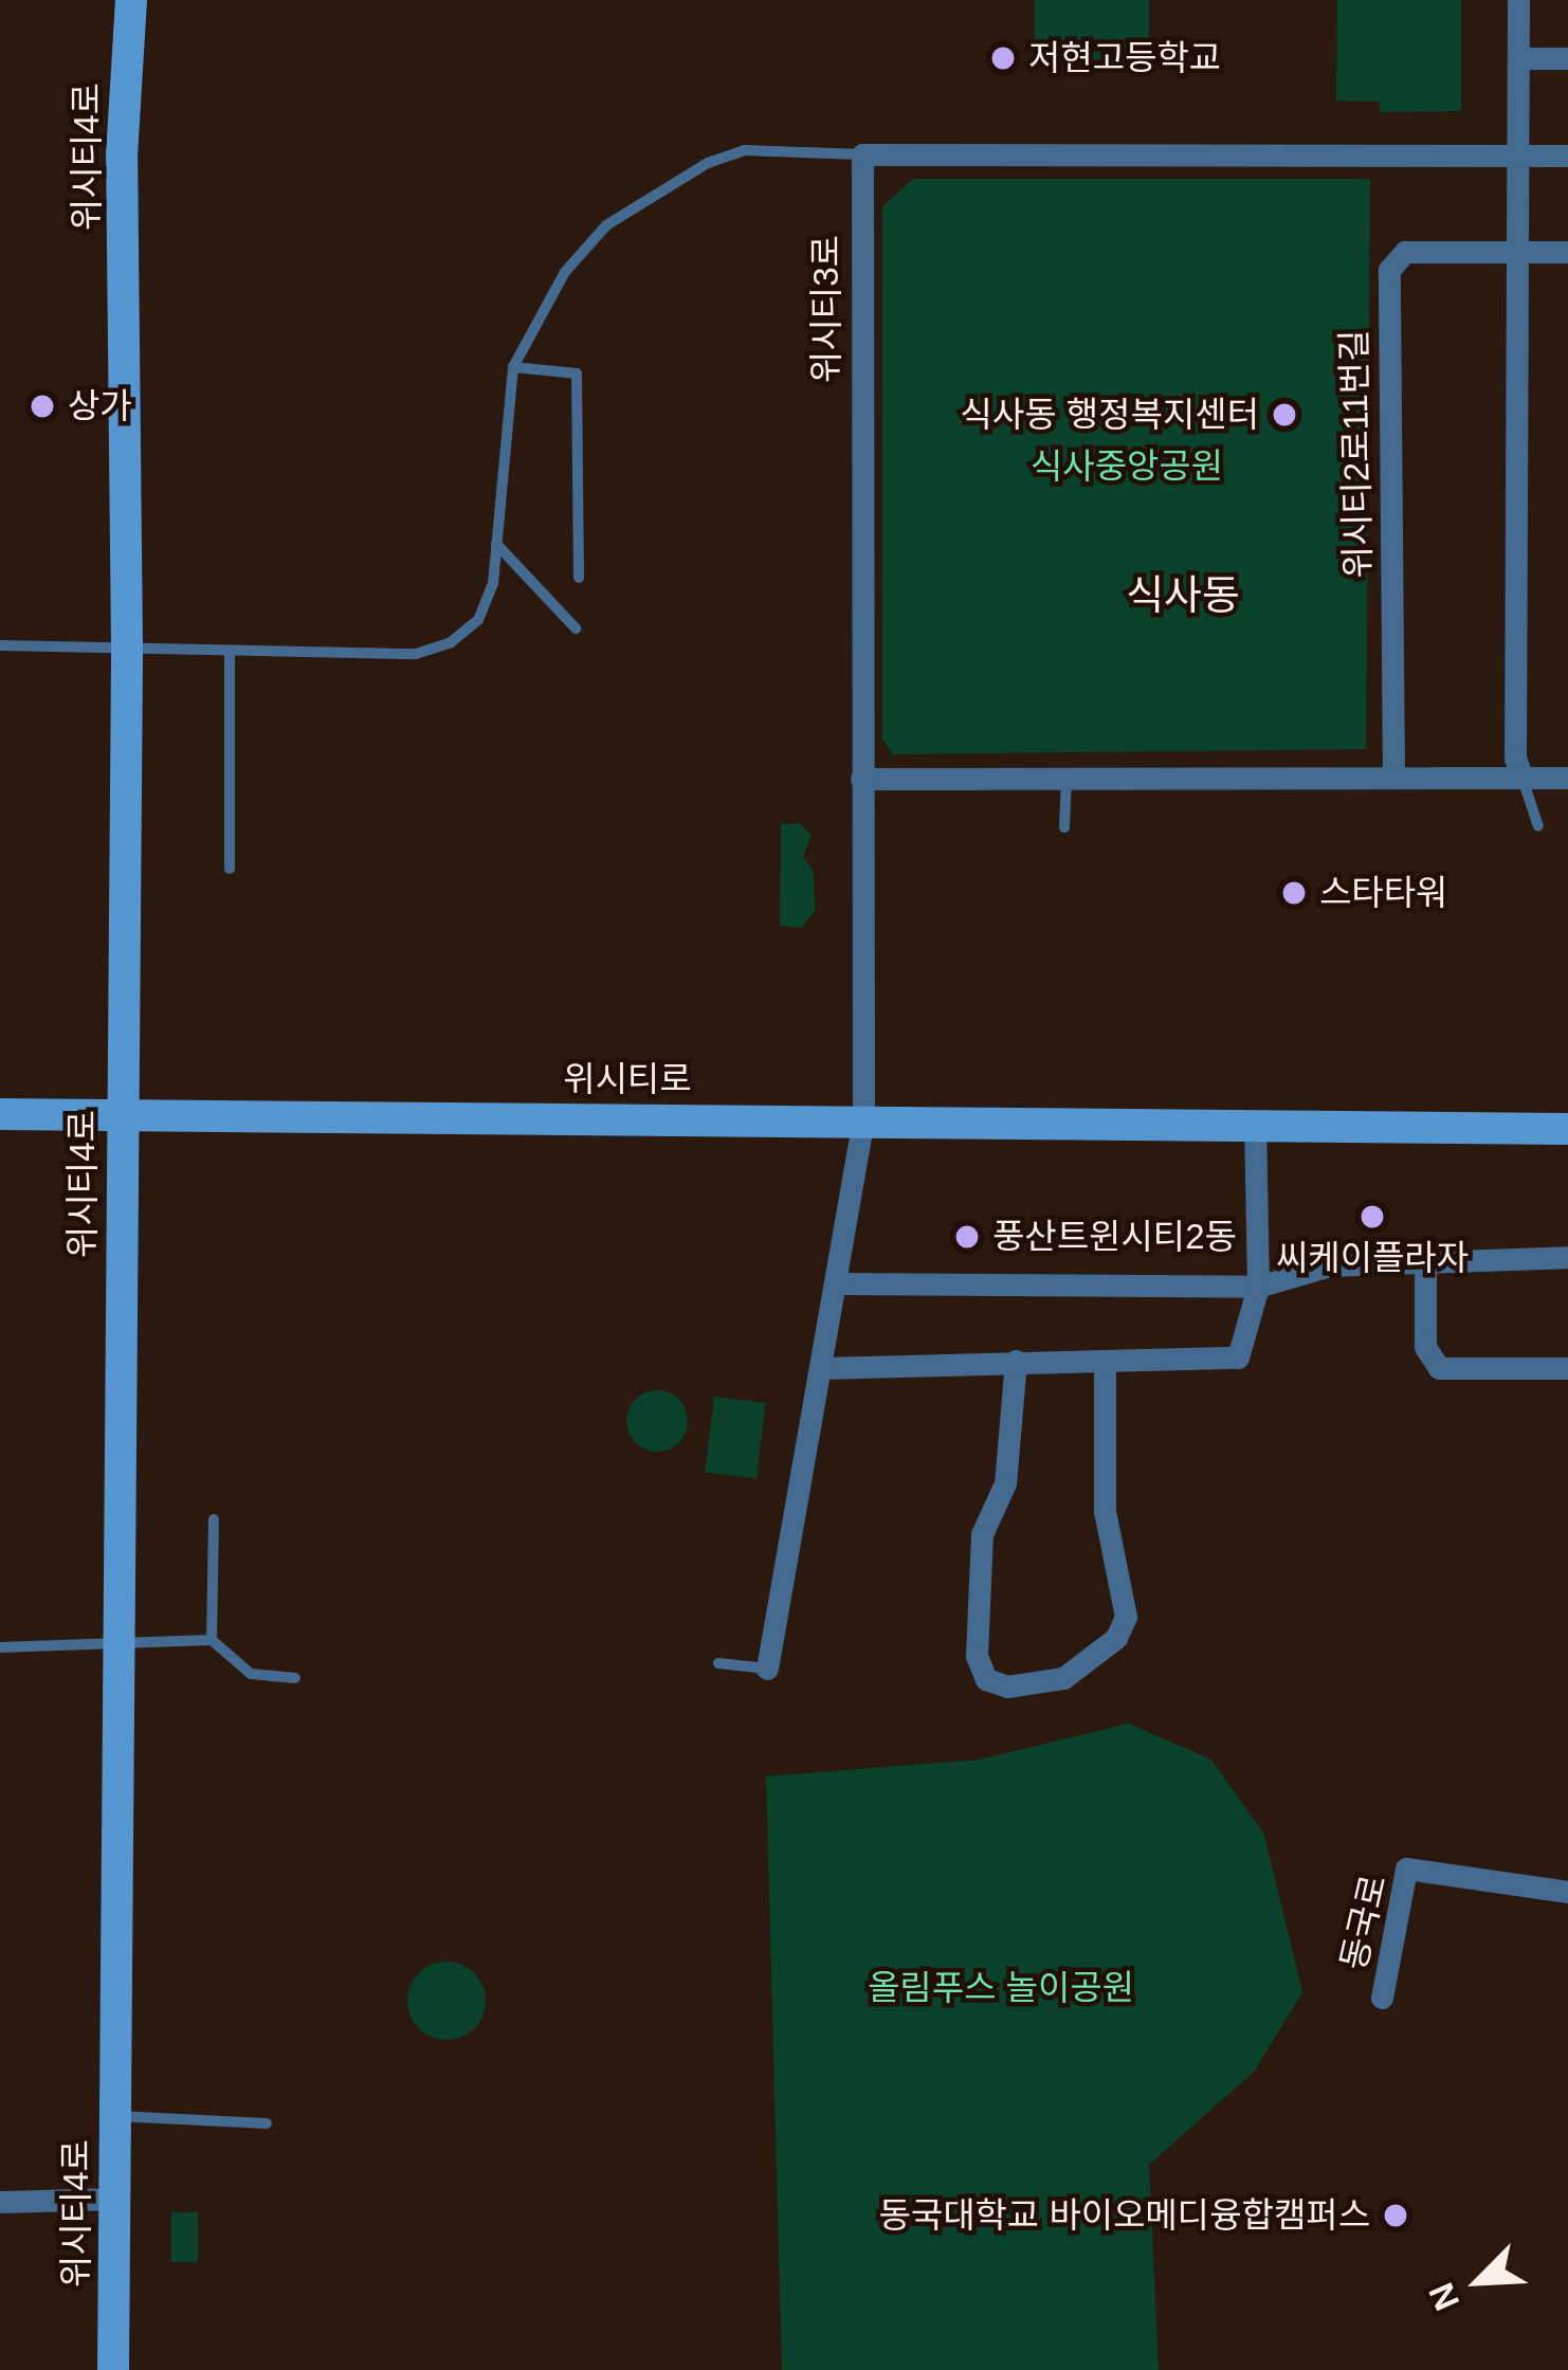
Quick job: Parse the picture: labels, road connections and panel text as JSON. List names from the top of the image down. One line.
{"streets":{"street":["위시티4로","위시티3로","위시티2로11번길","위시티로","동국로"]},"crossings":[["위시티4로","위시티로"],["위시티3로","위시티로"]],"districts":["식사동"],"parks":["식사중앙공원","올림푸스 놀이공원"],"places":["저현고등학교","상가","식사동 행정복지센터","스타타워","씨케이플라자","풍산트윈시티2동","동국대학교 바이오메디융합캠퍼스"],"north":"bottom left"}
